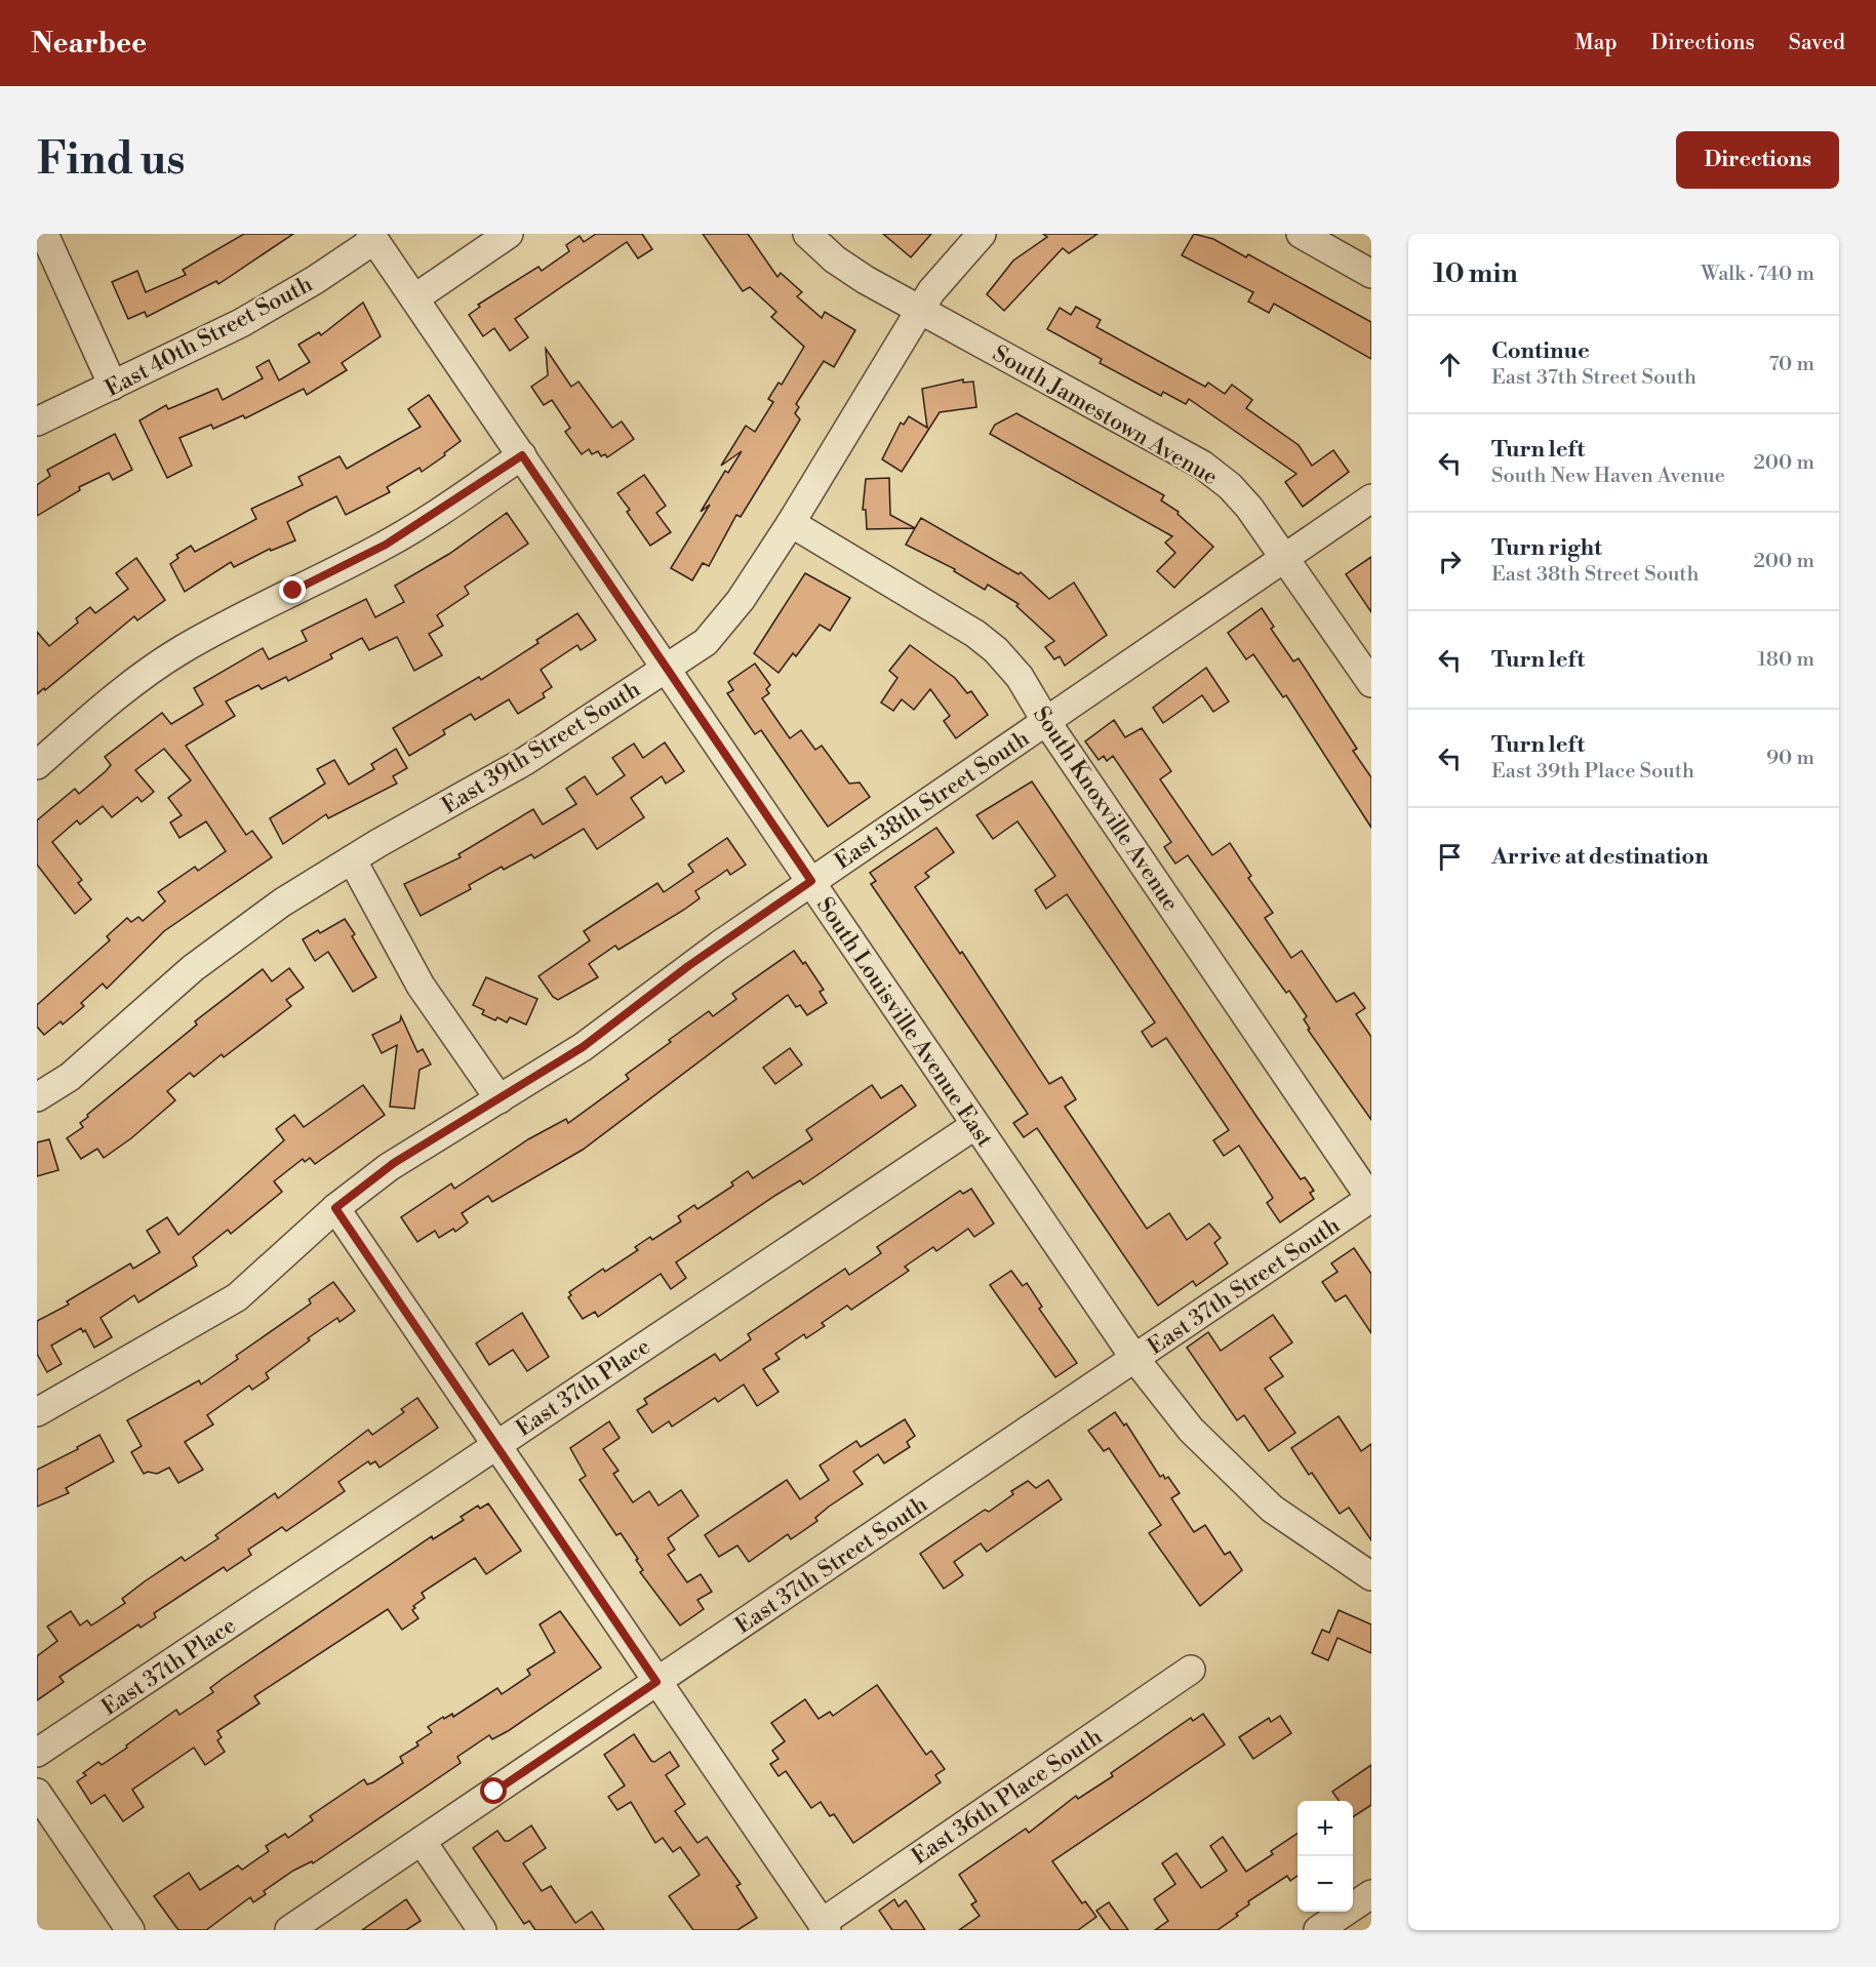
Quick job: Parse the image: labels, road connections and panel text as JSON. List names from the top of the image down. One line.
{"streets":{"street":["East 40th Street South","South Jamestown Avenue","East 39th Street South","East 38th Street South","South Knoxville Avenue","South Louisville Avenue East","East 37th Street South","East 37th Place","East 36th Place South"]},"crossings":[["East 40th Street South","South Louisville Avenue East"],["South Jamestown Avenue","East 39th Street South"],["South Jamestown Avenue","East 38th Street South"],["East 39th Street South","South Knoxville Avenue"],["East 39th Street South","South Louisville Avenue East"],["East 38th Street South","South Knoxville Avenue"],["East 38th Street South","South Louisville Avenue East"],["South Knoxville Avenue","East 37th Street South"],["South Louisville Avenue East","East 37th Street South"],["South Louisville Avenue East","East 37th Place"]],"page":{"header":"Nearbee","nav":["Map","Directions","Saved"],"buttons":"Directions","title":"Find us","heading":["10 min","Walk · 740 m"],"list":[["Continue","East 37th Street South","70 m"],["Turn left","South New Haven Avenue","200 m"],["Turn right","East 38th Street South","200 m"],["Turn left","180 m"],["Turn left","East 39th Place South","90 m"],"Arrive at destination"],"map_buttons":["+","−"]}}
